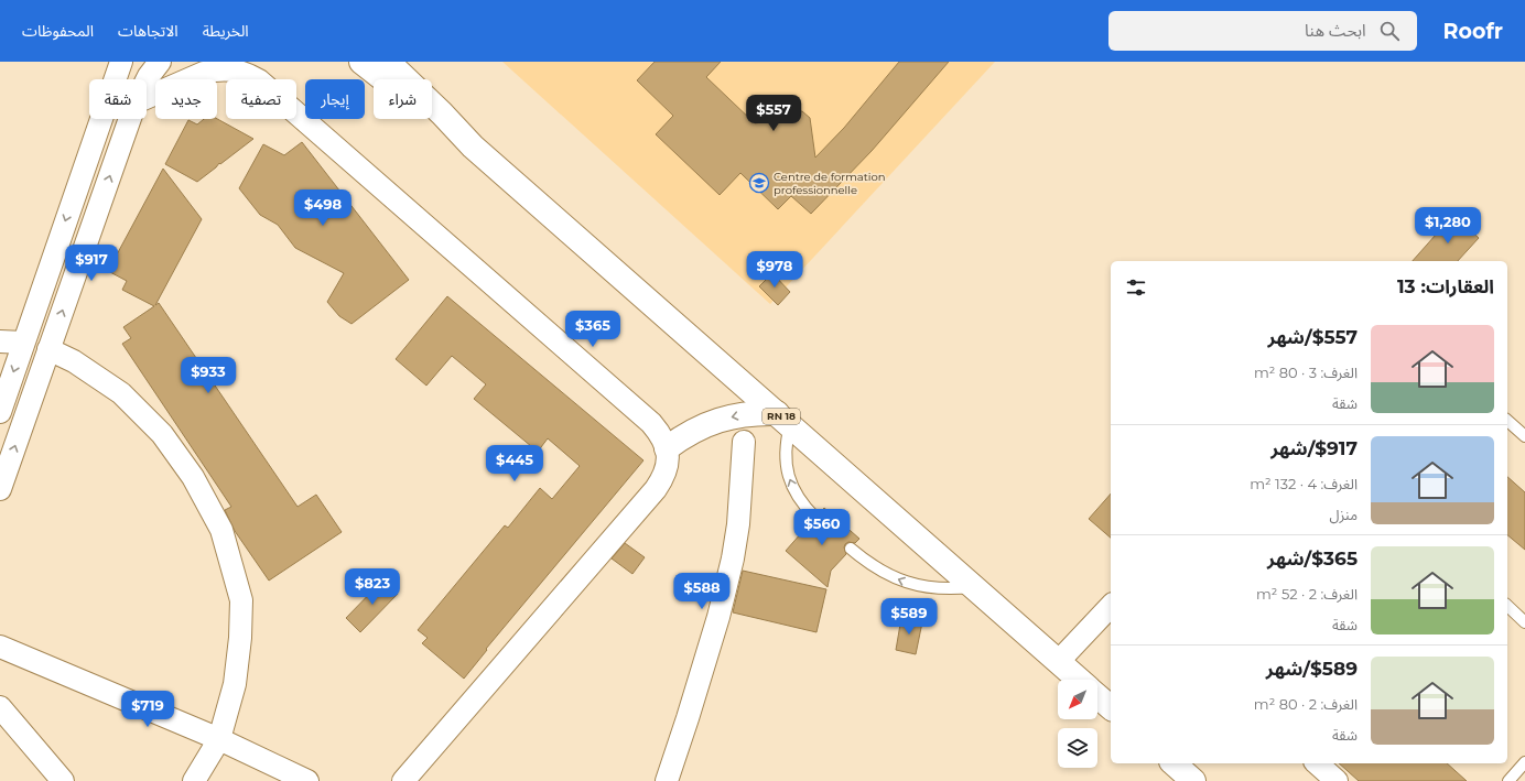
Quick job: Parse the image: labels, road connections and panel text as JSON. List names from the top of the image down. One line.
{"streets":{"main road":["RN 18"]},"places":{"school or university":["Centre de formation professionnelle"]},"north":"bottom left","page":{"header":"Roofr","search":"ابحث هنا","nav":["الخريطة","الاتجاهات","المحفوظات"],"chip":["شراء","إيجار","تصفية","جديد","شقة"],"price":["$557","$498","$1,280","$917","$978","$365","$933","$445","$560","$823","$588","$589","$719"],"heading":"العقارات: 13","list":[{"name":"$557/شهر","note":"الغرف: 3 · 80 m² · شقة"},{"name":"$917/شهر","note":"الغرف: 4 · 132 m² · منزل"},{"name":"$365/شهر","note":"الغرف: 2 · 52 m² · شقة"},{"name":"$589/شهر","note":"الغرف: 2 · 80 m² · شقة"}]}}
